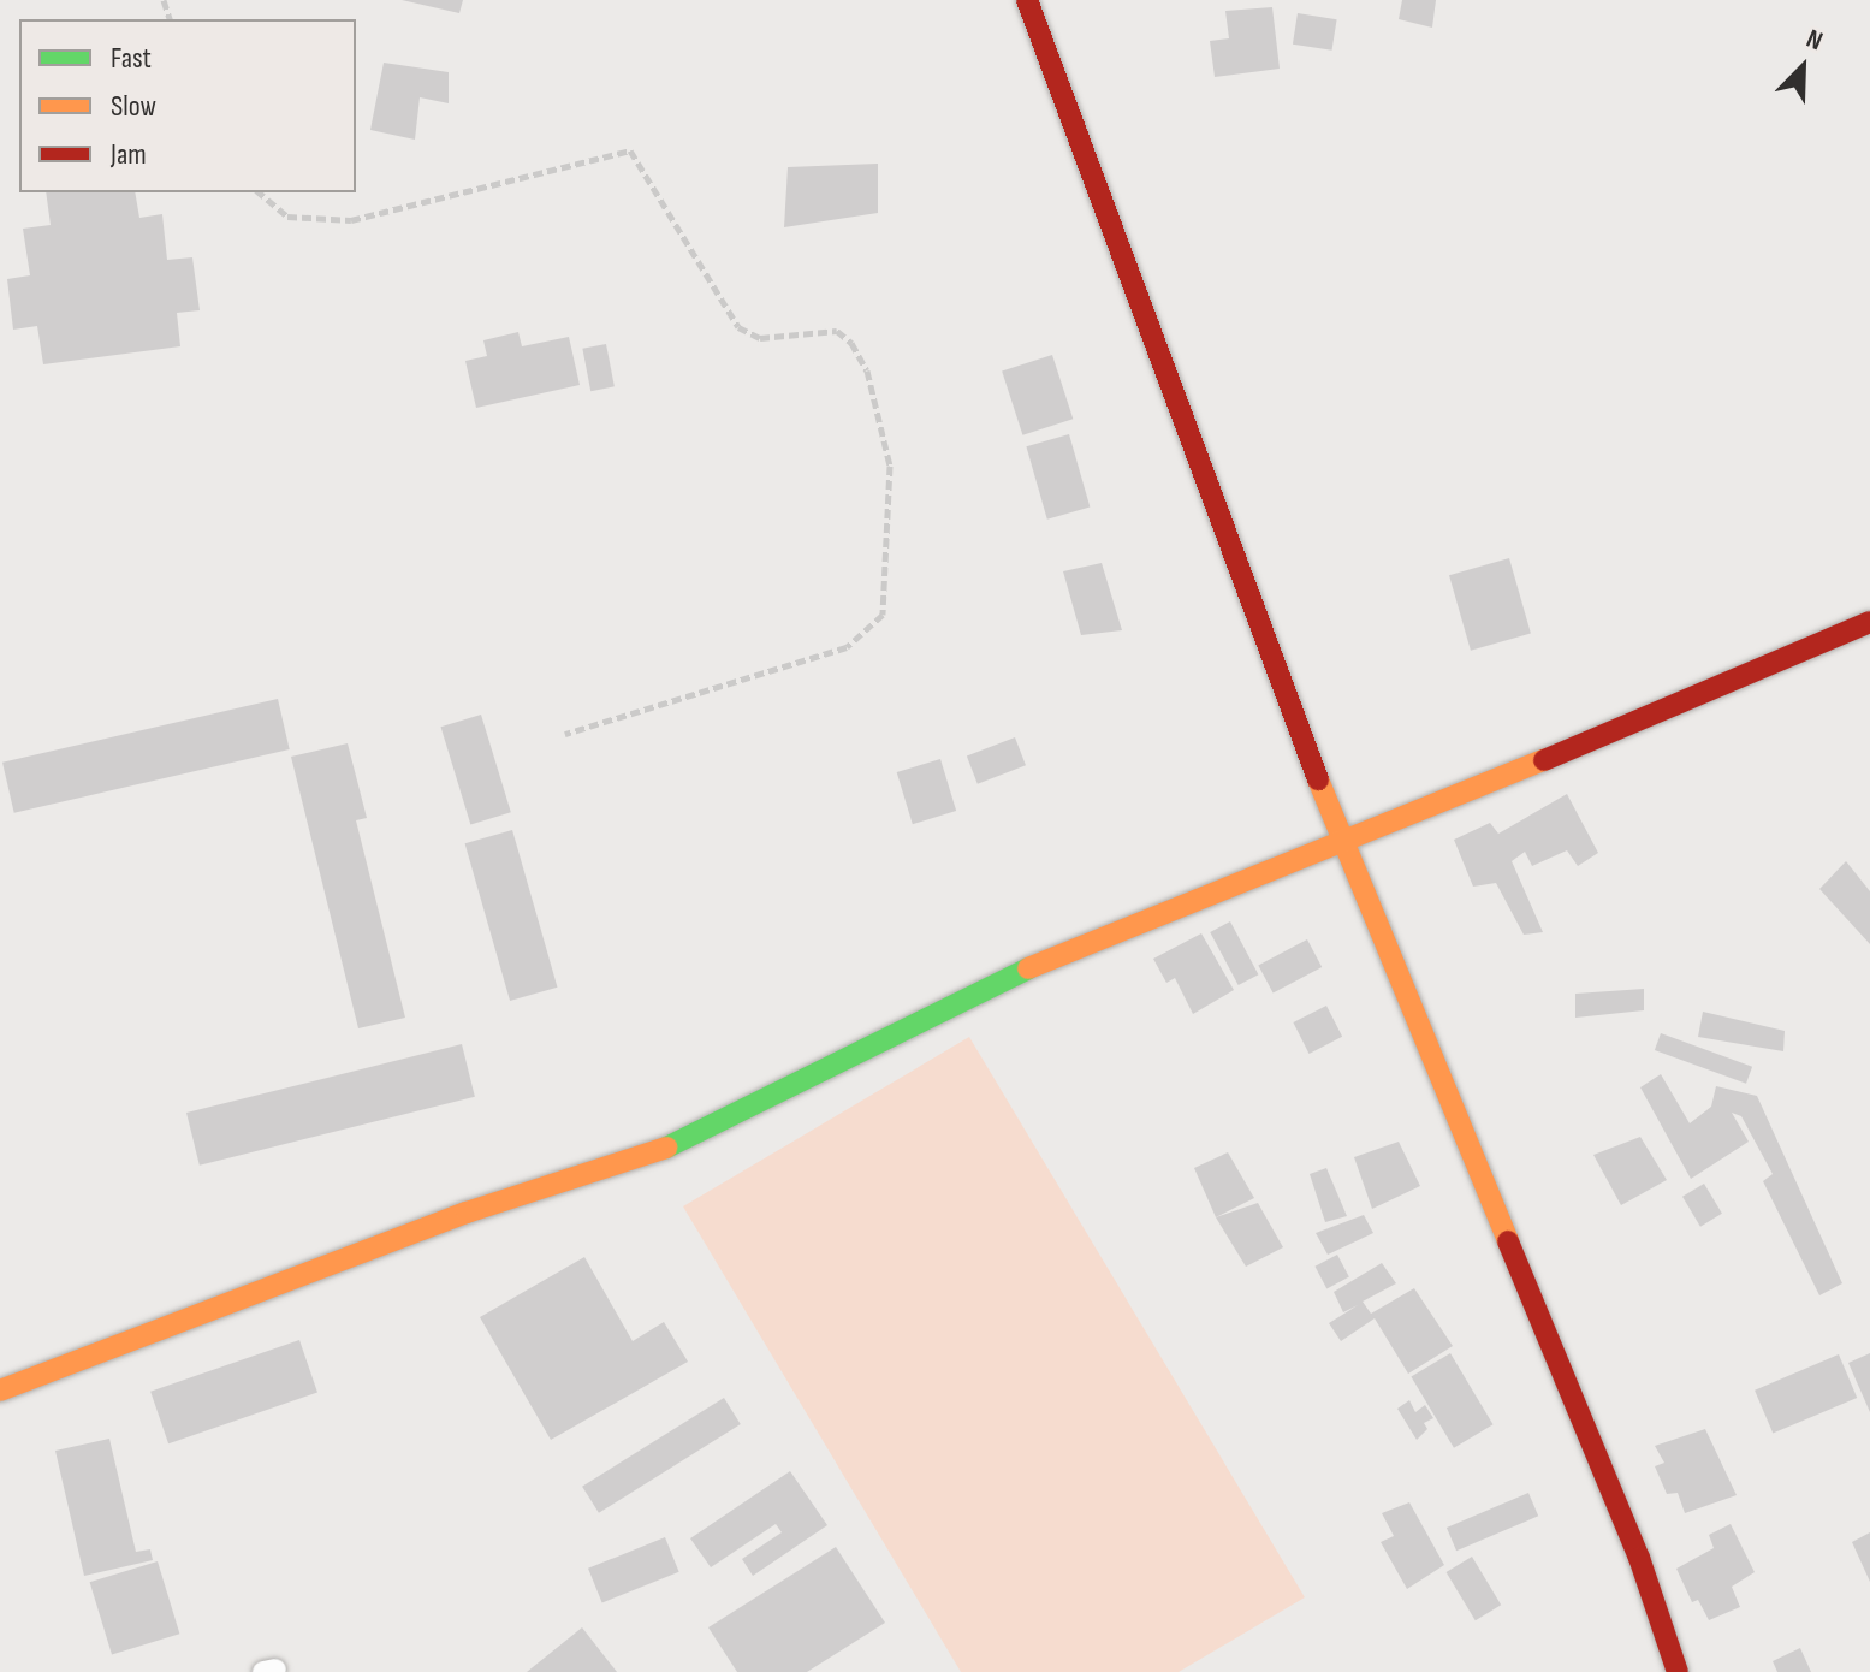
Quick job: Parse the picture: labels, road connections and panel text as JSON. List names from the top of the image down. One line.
{"legend":["Fast","Slow","Jam"],"north":"top right"}
